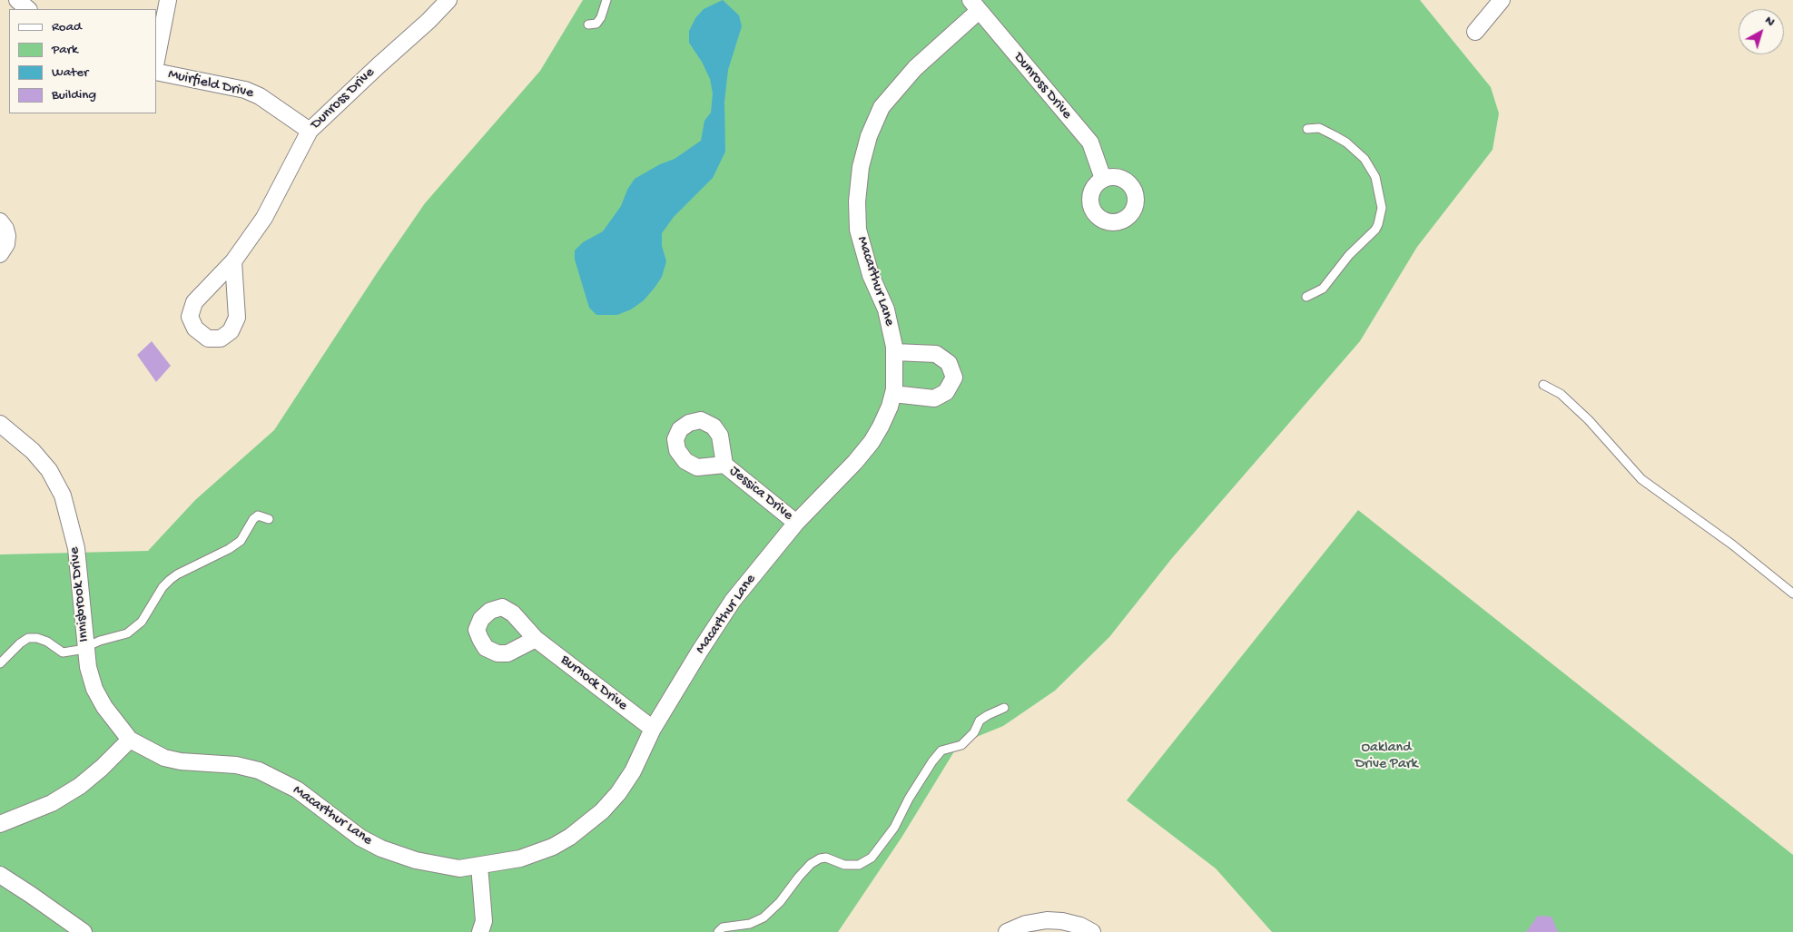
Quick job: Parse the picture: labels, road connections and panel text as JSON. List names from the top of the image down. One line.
{"streets":{"street":["Muirfield Drive","Dunross Drive","Macarthur Lane","Jessica Drive","Innisbrook Drive","Burnock Drive"]},"crossings":[["Muirfield Drive","Dunross Drive"],["Dunross Drive","Macarthur Lane"],["Macarthur Lane","Jessica Drive"],["Macarthur Lane","Innisbrook Drive"],["Macarthur Lane","Burnock Drive"]],"parks":["Oakland Drive Park"],"legend":["Road","Park","Water","Building"],"north":"top right"}
